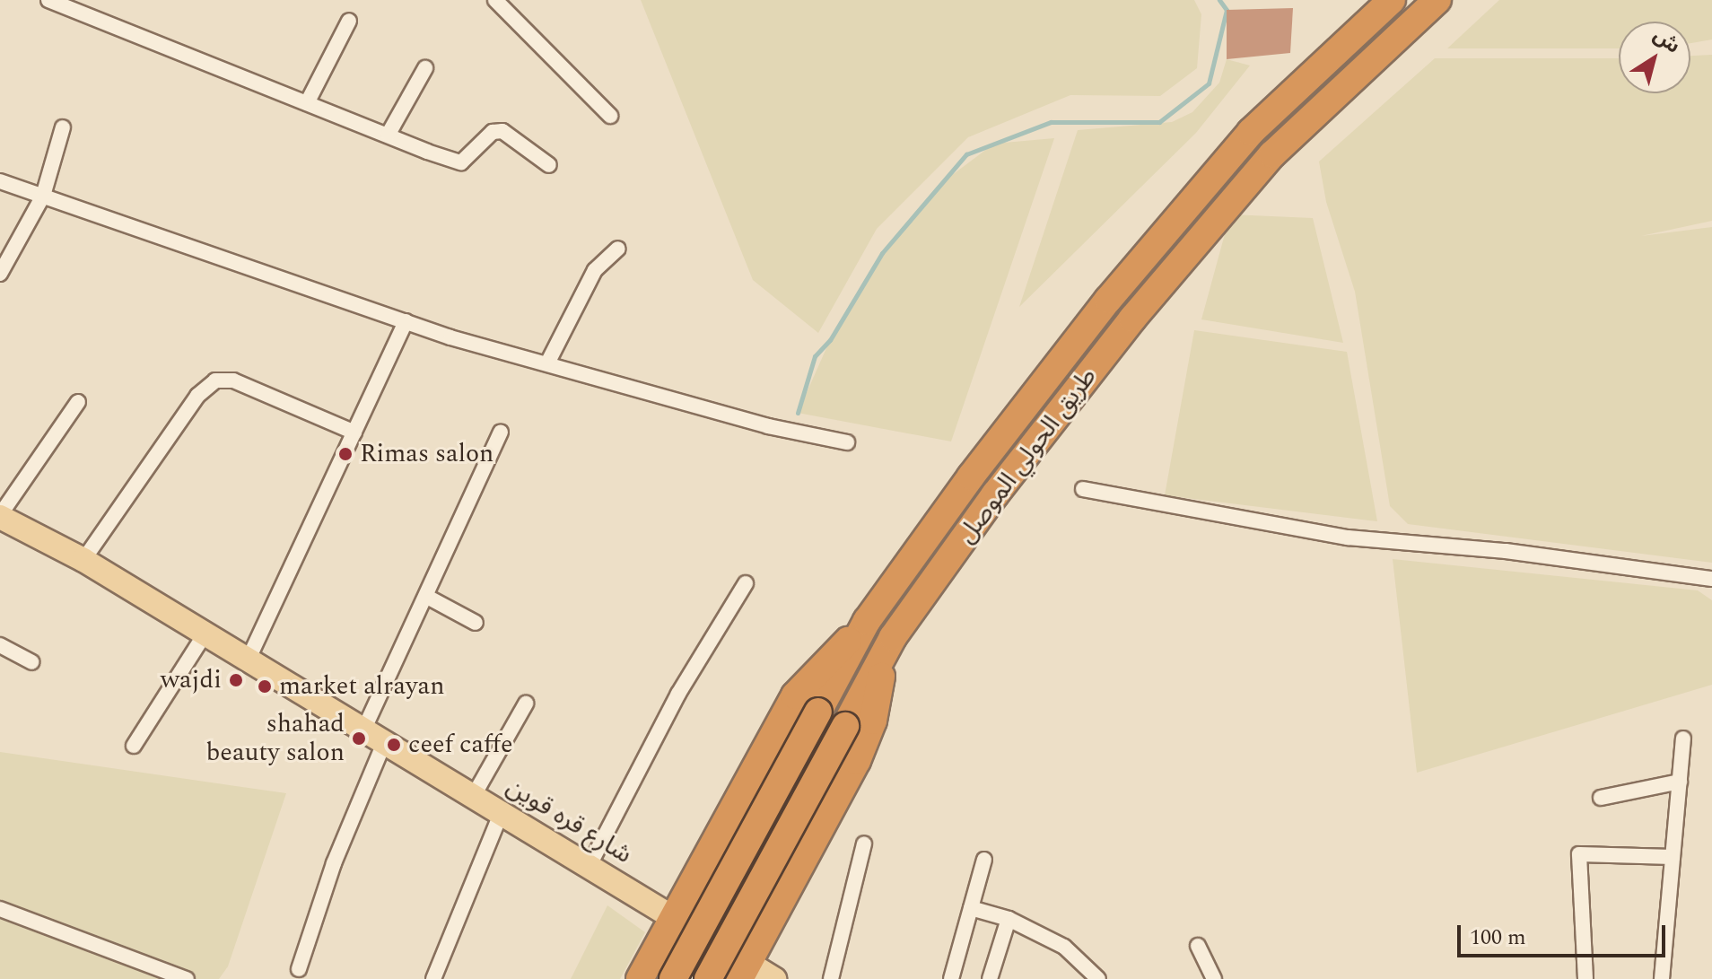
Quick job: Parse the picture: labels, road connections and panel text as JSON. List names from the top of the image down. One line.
{"streets":{"highway":["طريق الحولي الموصل"],"main road":["شارع قره قوين"]},"places":["Rimas salon","wajdi","market alrayan","shahad beauty salon","ceef caffe"],"scale_bar":"100 m","north":"top right"}
